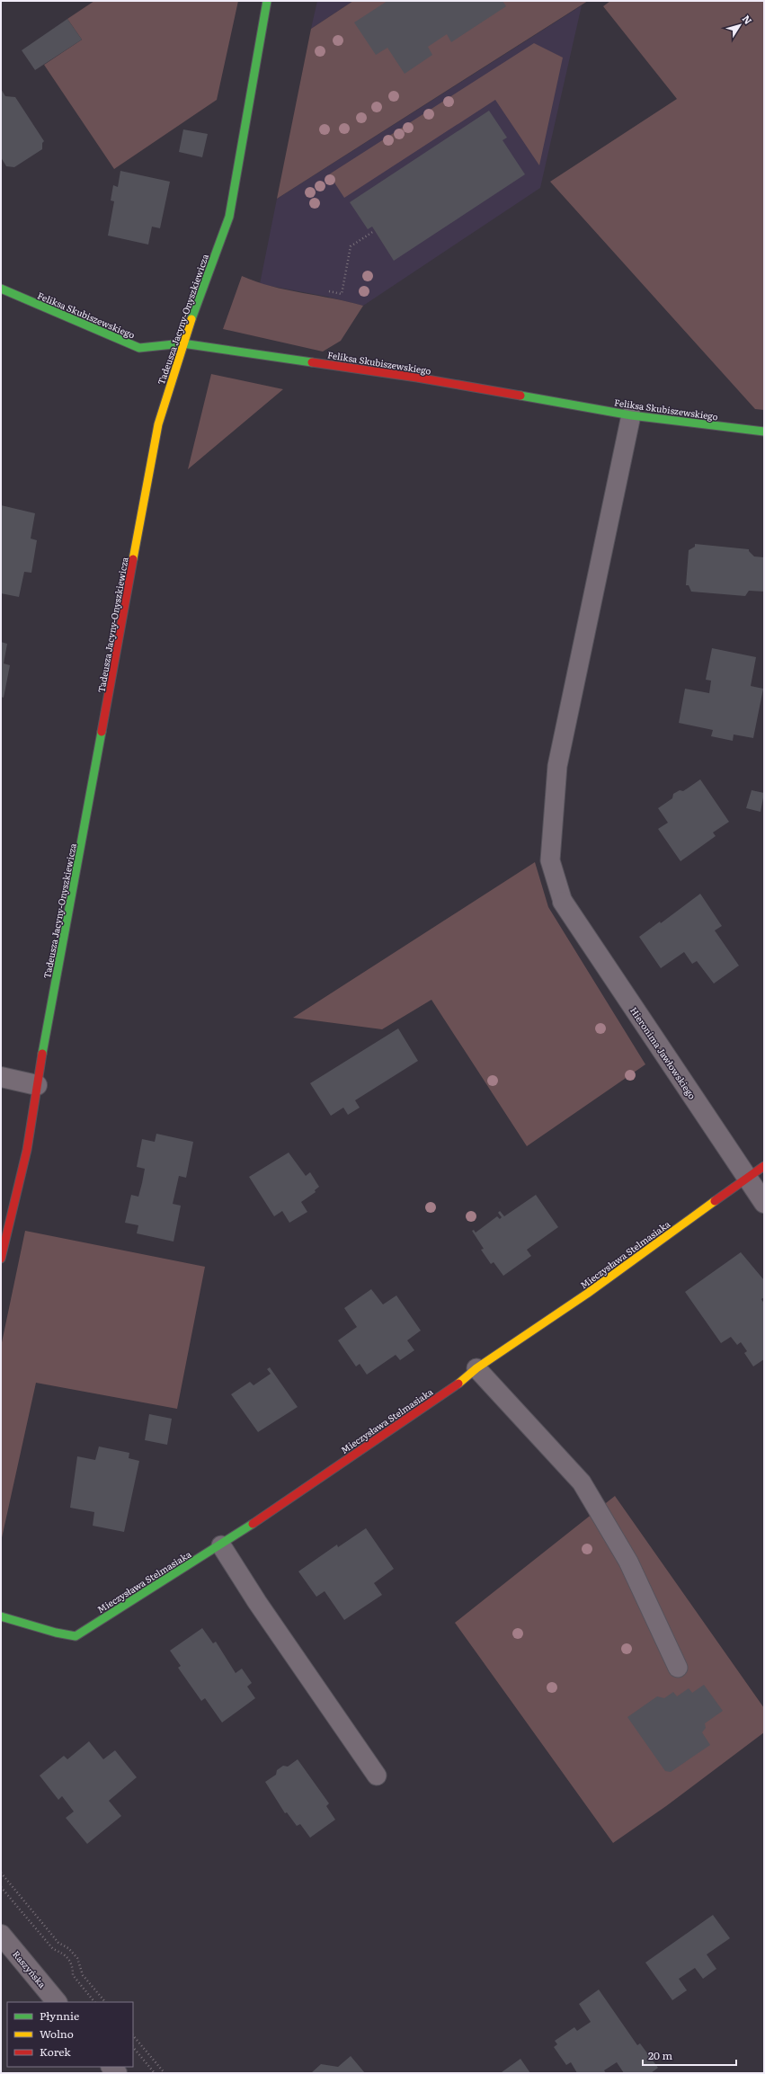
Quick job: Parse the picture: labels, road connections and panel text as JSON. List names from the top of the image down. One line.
{"streets":{"street":["Feliksa Skubiszewskiego","Tadeusza Jacyny-Onyszkiewicza","Hieronima Jawłowskiego","Mieczysława Stelmasiaka","Raszyńska"]},"crossings":[["Feliksa Skubiszewskiego","Tadeusza Jacyny-Onyszkiewicza"],["Hieronima Jawłowskiego","Mieczysława Stelmasiaka"]],"legend":["Płynnie","Wolno","Korek"],"scale_bar":"20 m","north":"top right"}
